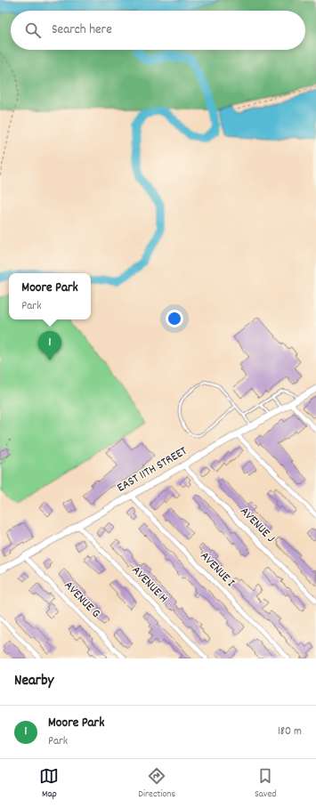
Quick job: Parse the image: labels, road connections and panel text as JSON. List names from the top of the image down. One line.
{"streets":{"street":["EAST 11TH STREET","AVENUE J","AVENUE I","AVENUE H","AVENUE G"]},"crossings":[["EAST 11TH STREET","AVENUE J"],["EAST 11TH STREET","AVENUE I"],["EAST 11TH STREET","AVENUE H"],["EAST 11TH STREET","AVENUE G"]],"page":{"search":"Search here","popup":["Moore Park","Park"],"pins":"1","heading":"Nearby","list":[{"mark":"1","name":"Moore Park","note":"Park","value":"180 m"}],"nav":["Map","Directions","Saved"]}}
